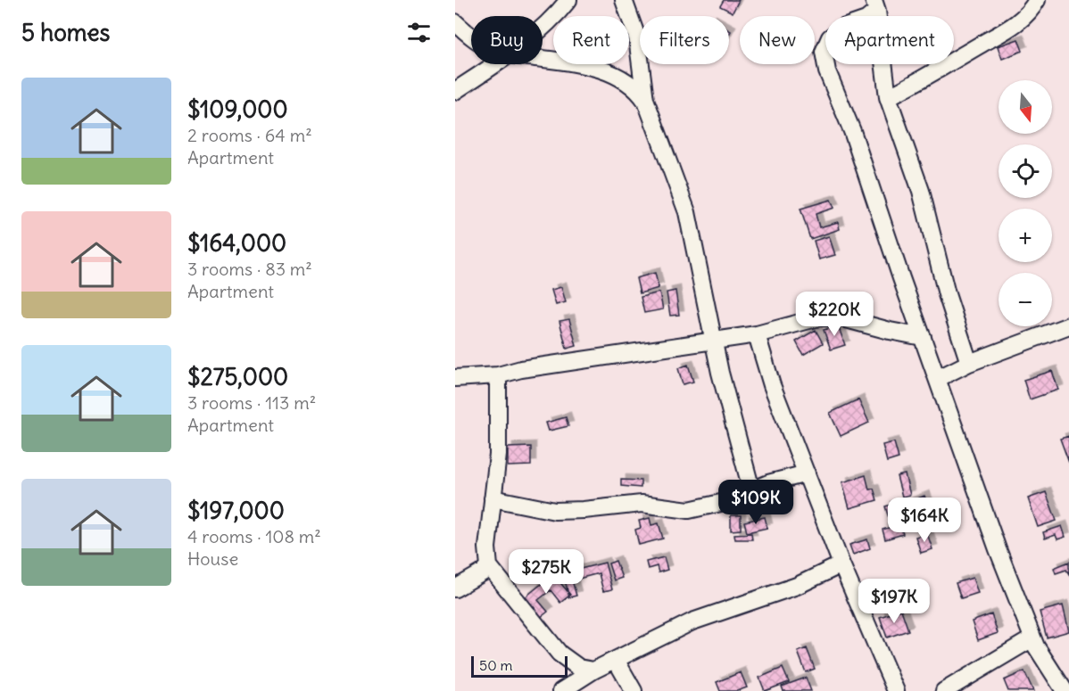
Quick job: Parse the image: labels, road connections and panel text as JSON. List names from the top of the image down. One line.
{"scale_bar":"50 m","north":"bottom","page":{"heading":"5 homes","chip":["Buy","Rent","Filters","New","Apartment"],"list":[{"name":"$109,000","note":"2 rooms · 64 m² · Apartment"},{"name":"$164,000","note":"3 rooms · 83 m² · Apartment"},{"name":"$275,000","note":"3 rooms · 113 m² · Apartment"},{"name":"$197,000","note":"4 rooms · 108 m² · House"}],"map_buttons":["+","−"],"price":["$220K","$109K","$164K","$275K","$197K"],"scale":"50 m"}}
